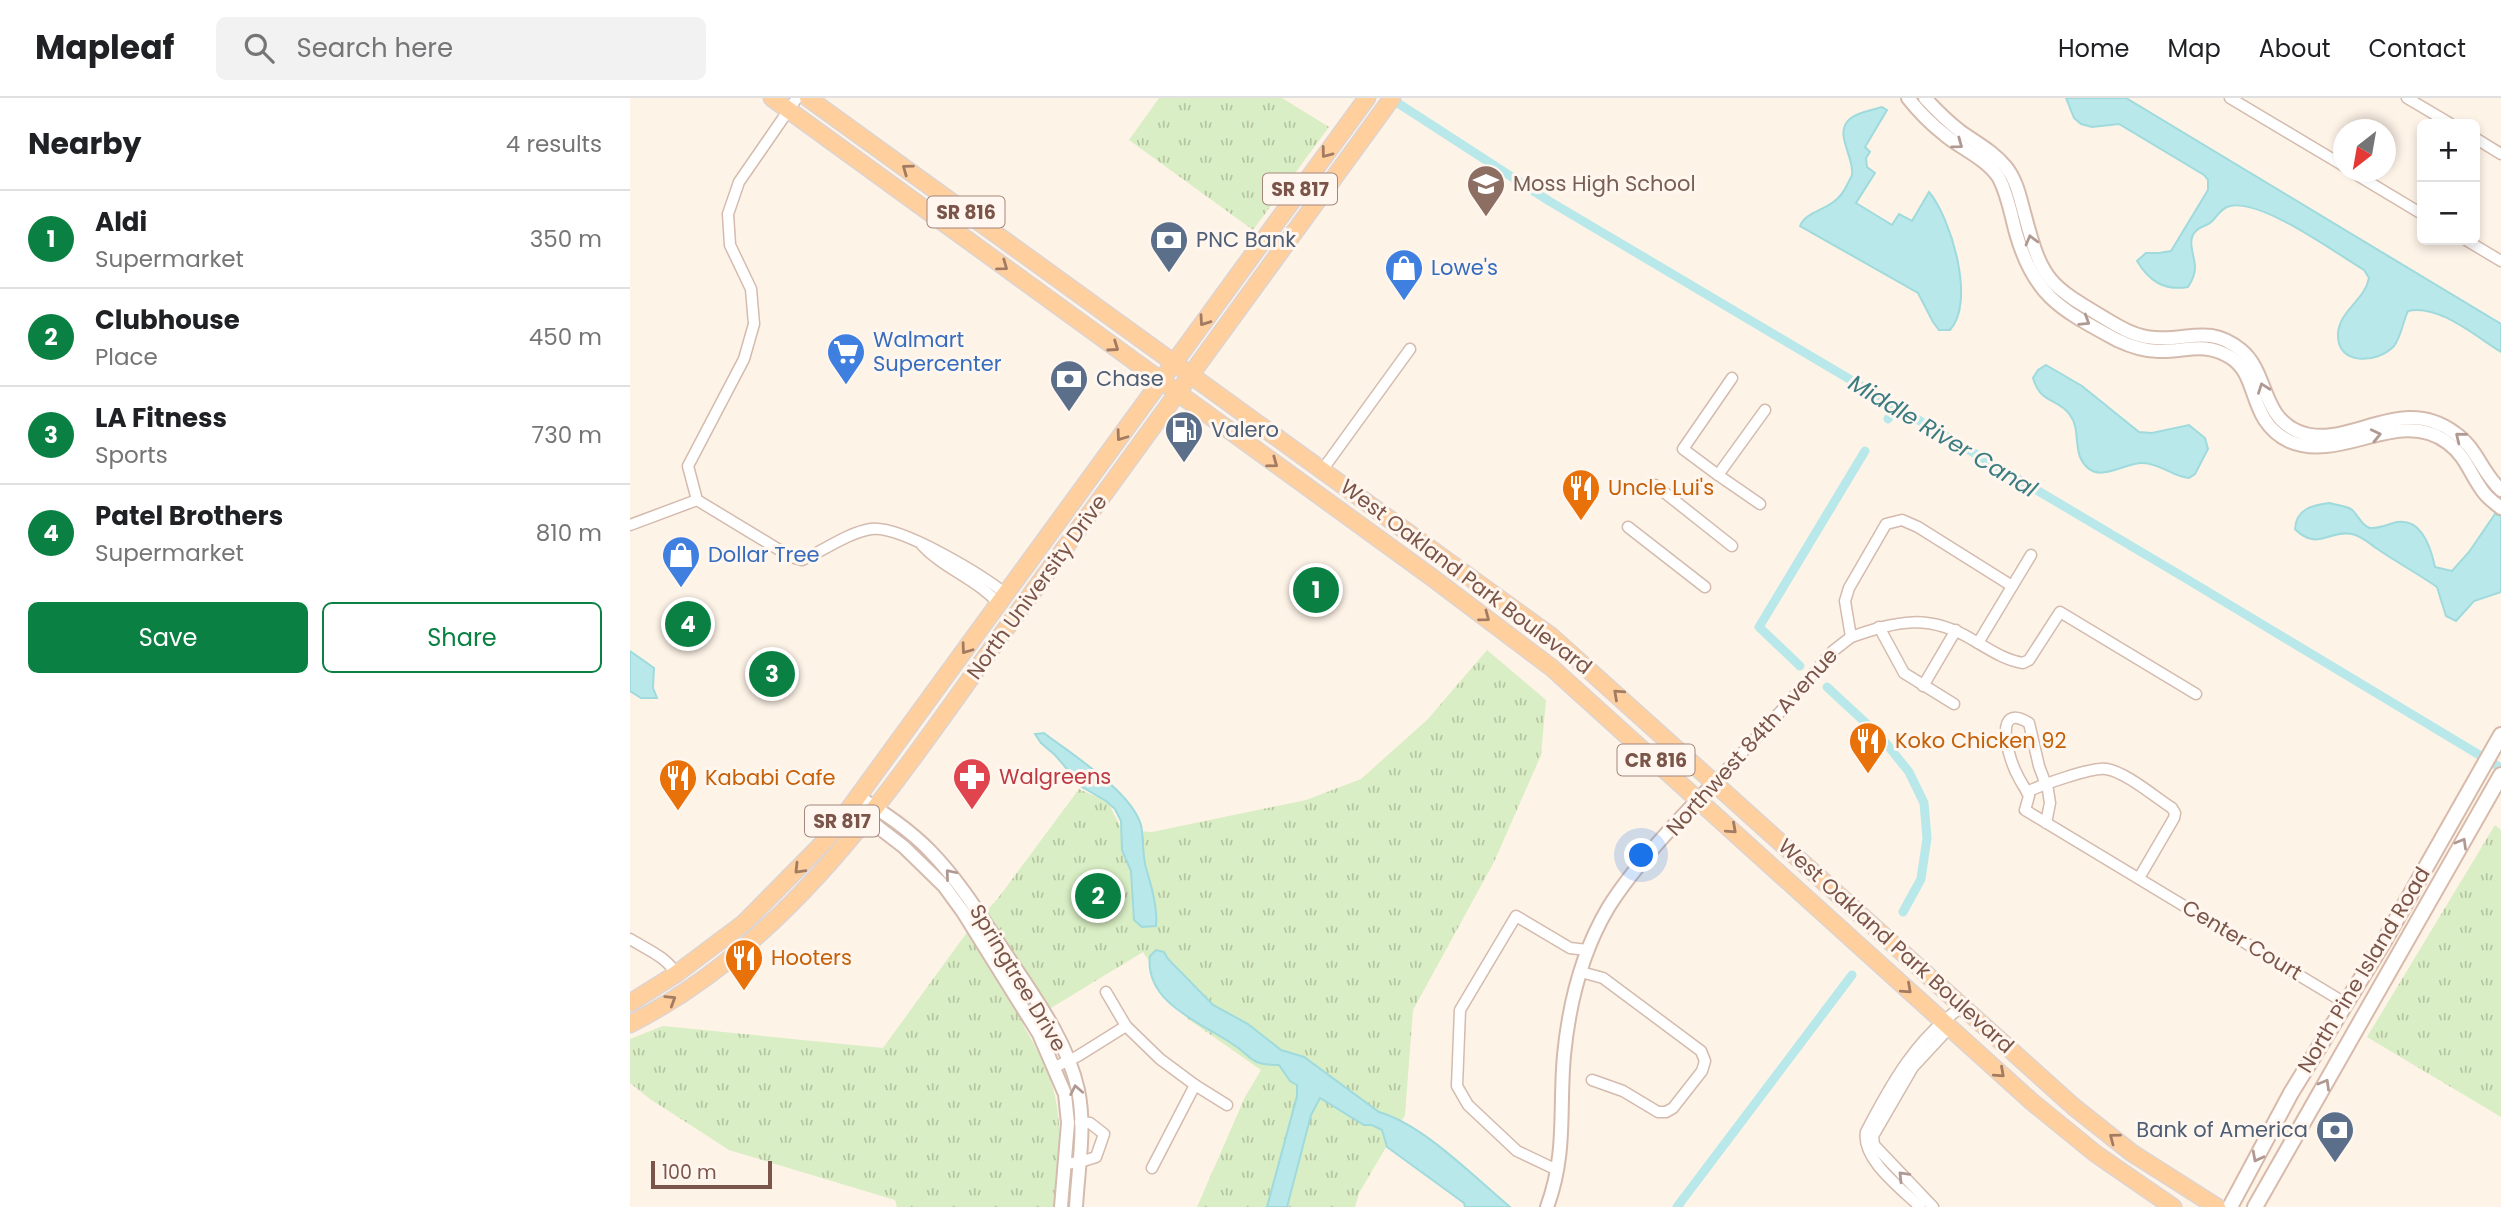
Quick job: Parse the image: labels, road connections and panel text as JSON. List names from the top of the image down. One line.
{"streets":{"main road":["SR 817","SR 816","West Oakland Park Boulevard","North University Drive","CR 816","North Pine Island Road"],"street":["Northwest 84th Avenue","Center Court","Springtree Drive"]},"crossings":[["West Oakland Park Boulevard","North University Drive"],["West Oakland Park Boulevard","Northwest 84th Avenue"],["North University Drive","Springtree Drive"],["Center Court","North Pine Island Road"]],"water":["Middle River Canal"],"places":{"school or university":["Moss High School"],"bank":["PNC Bank","Chase","Bank of America"],"shop":["Lowe's","Dollar Tree"],"supermarket":["Walmart Supercenter"],"fuel station":["Valero"],"restaurant":["Uncle Lui's","Koko Chicken 92","Kababi Cafe","Hooters"],"pharmacy":["Walgreens"]},"scale_bar":"100 m","north":"bottom left","page":{"header":"Mapleaf","search":"Search here","nav":["Home","Map","About","Contact"],"heading":["Nearby","4 results"],"map_buttons":["+","−"],"list":[{"mark":"1","name":"Aldi","note":"Supermarket","value":"350 m"},{"mark":"2","name":"Clubhouse","note":"Place","value":"450 m"},{"mark":"3","name":"LA Fitness","note":"Sports","value":"730 m"},{"mark":"4","name":"Patel Brothers","note":"Supermarket","value":"810 m"}],"pins":["1","4","3","2"],"buttons":["Save","Share"],"scale":"100 m"}}
